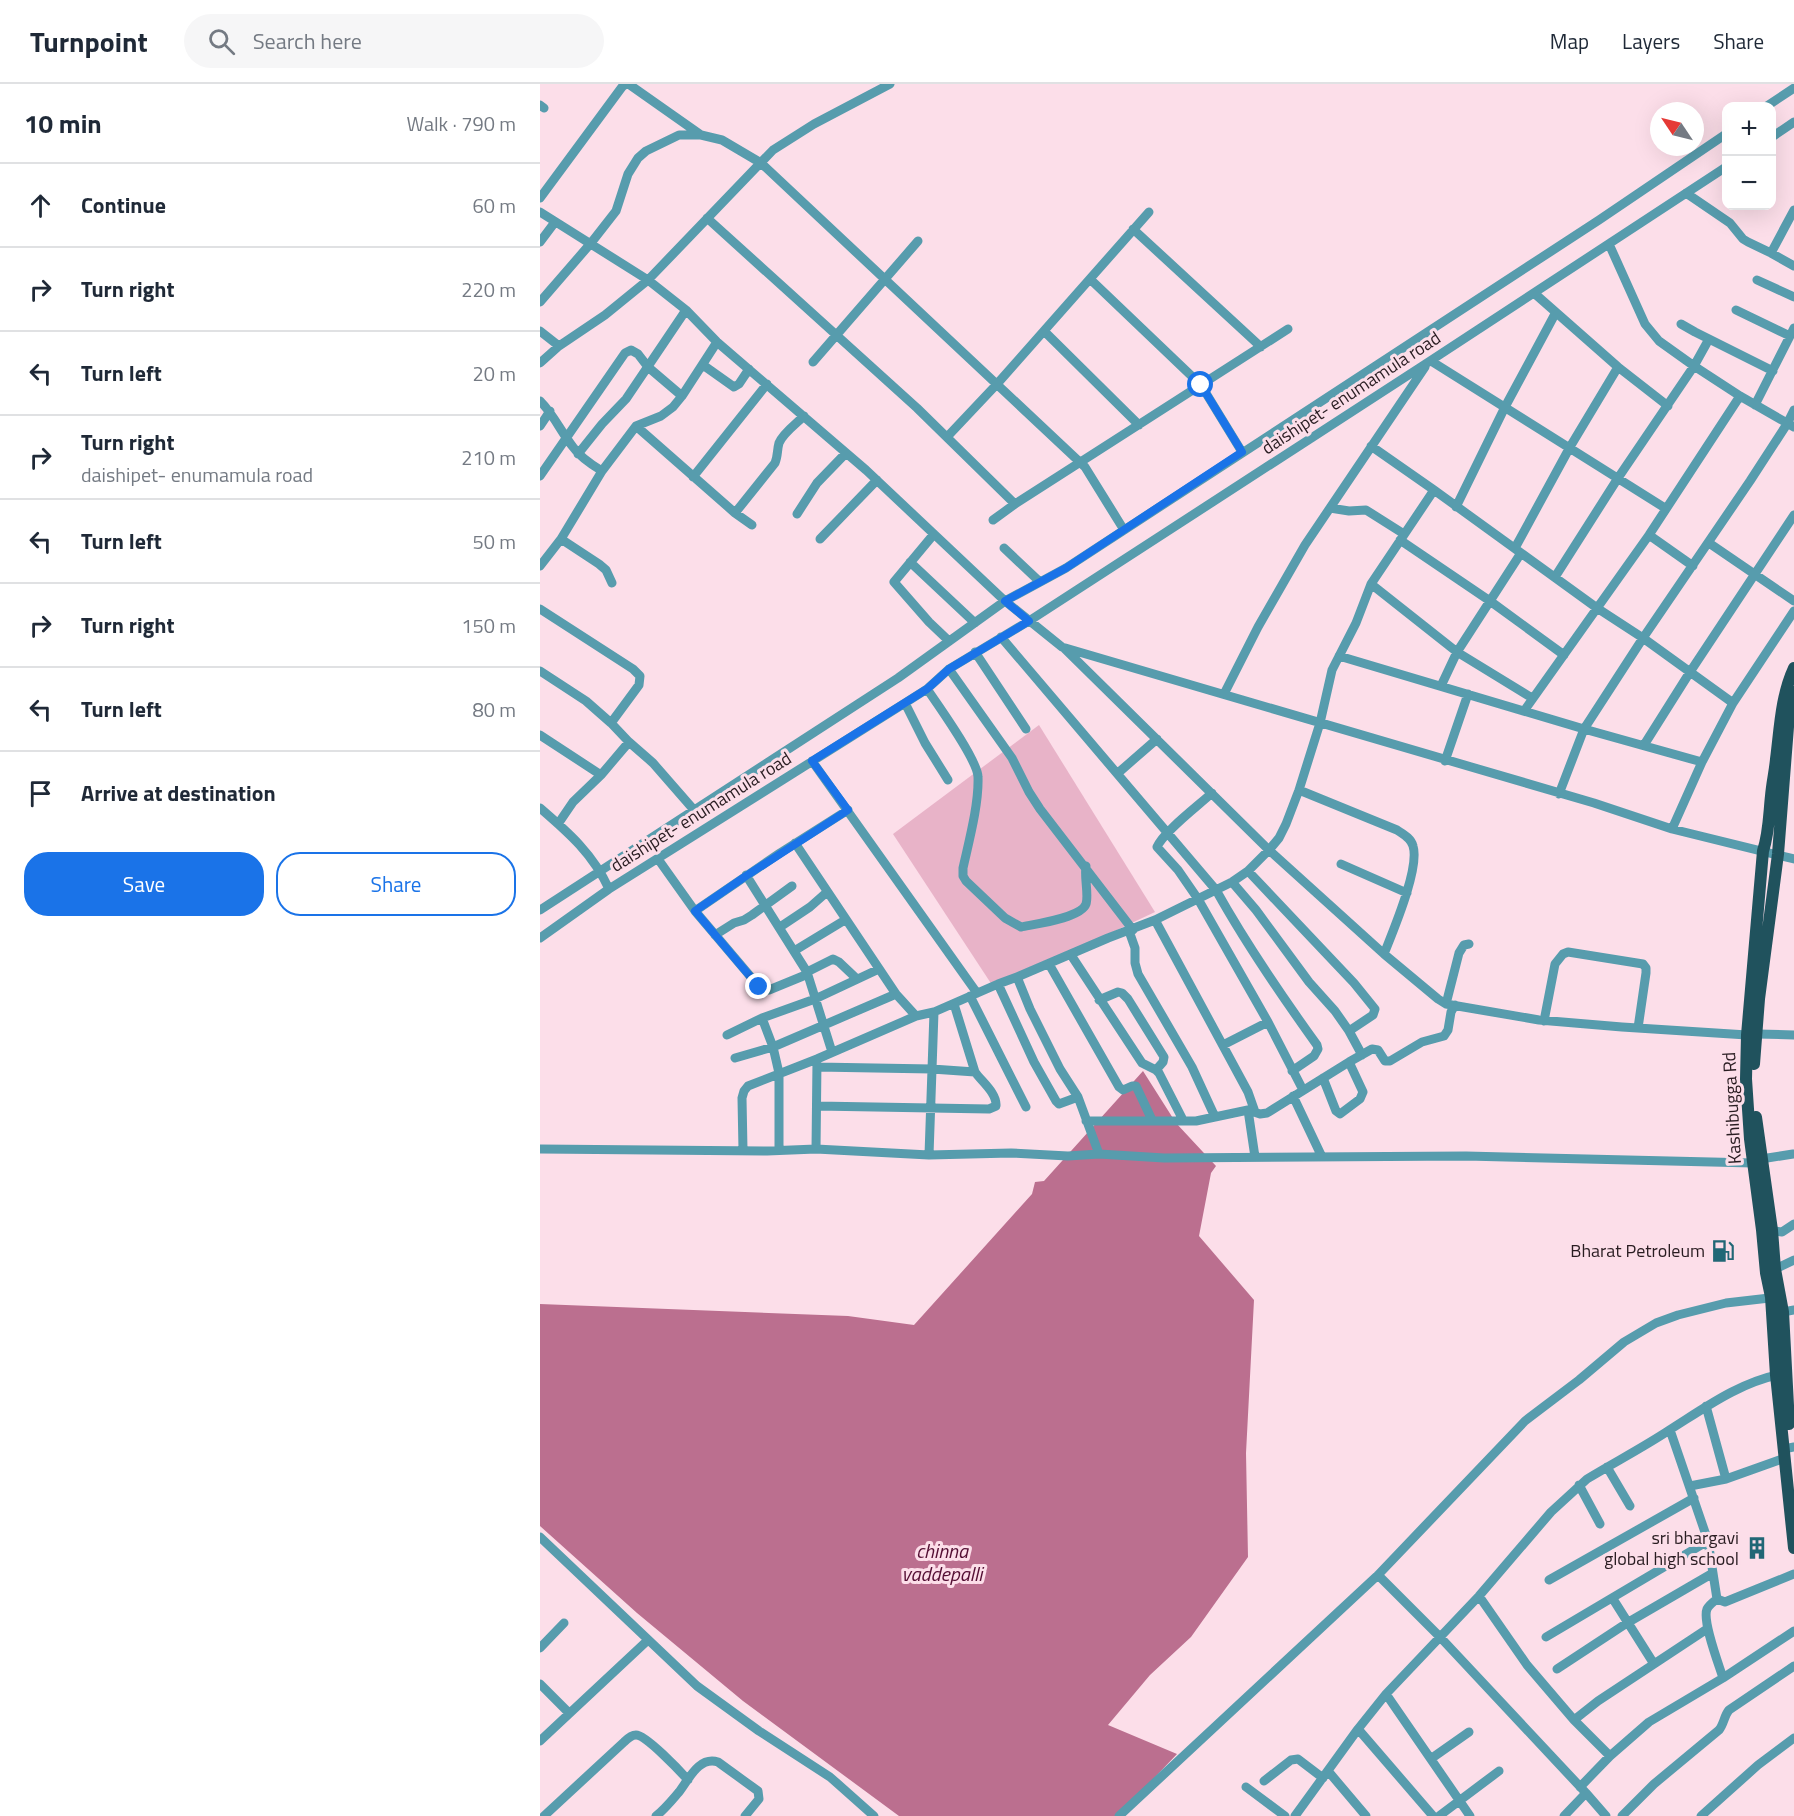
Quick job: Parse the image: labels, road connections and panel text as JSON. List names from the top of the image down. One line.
{"streets":{"main road":["Kashibugga Rd"],"street":["daishipet- enumamula road"]},"water":["chinna vaddepalli"],"places":{"fuel station":["Bharat Petroleum"],"building":["sri bhargavi global high school"]},"north":"top left","page":{"header":"Turnpoint","search":"Search here","nav":["Map","Layers","Share"],"heading":["10 min","Walk · 790 m"],"map_buttons":["+","−"],"list":[["Continue","60 m"],["Turn right","220 m"],["Turn left","20 m"],["Turn right","daishipet- enumamula road","210 m"],["Turn left","50 m"],["Turn right","150 m"],["Turn left","80 m"],"Arrive at destination"],"buttons":["Save","Share"]}}
